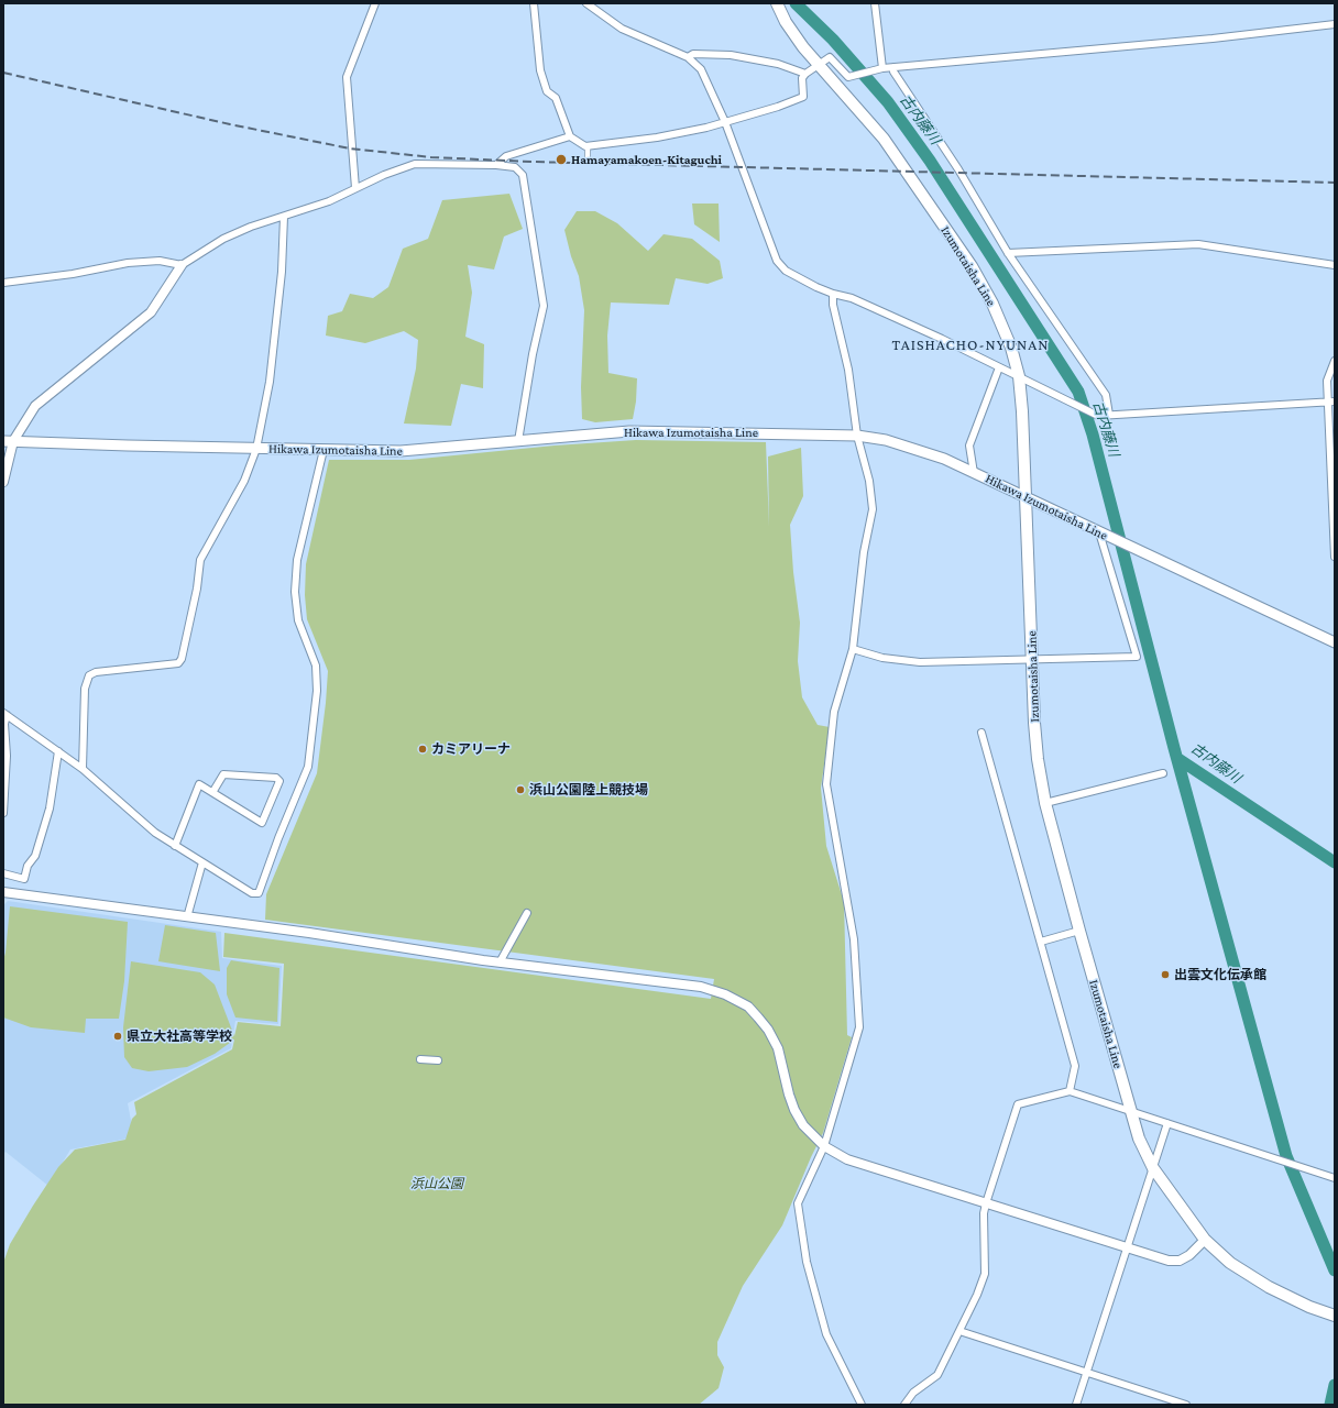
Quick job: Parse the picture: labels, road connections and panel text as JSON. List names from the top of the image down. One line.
{"streets":{"main road":["Izumotaisha Line","Hikawa Izumotaisha Line"]},"crossings":[["Izumotaisha Line","Hikawa Izumotaisha Line"]],"districts":["TAISHACHO-NYUNAN"],"water":["古内藤川"],"parks":["浜山公園"],"places":["Hamayamakoen-Kitaguchi","カミアリーナ","浜山公園陸上競技場","出雲文化伝承館","県立大社高等学校"]}
